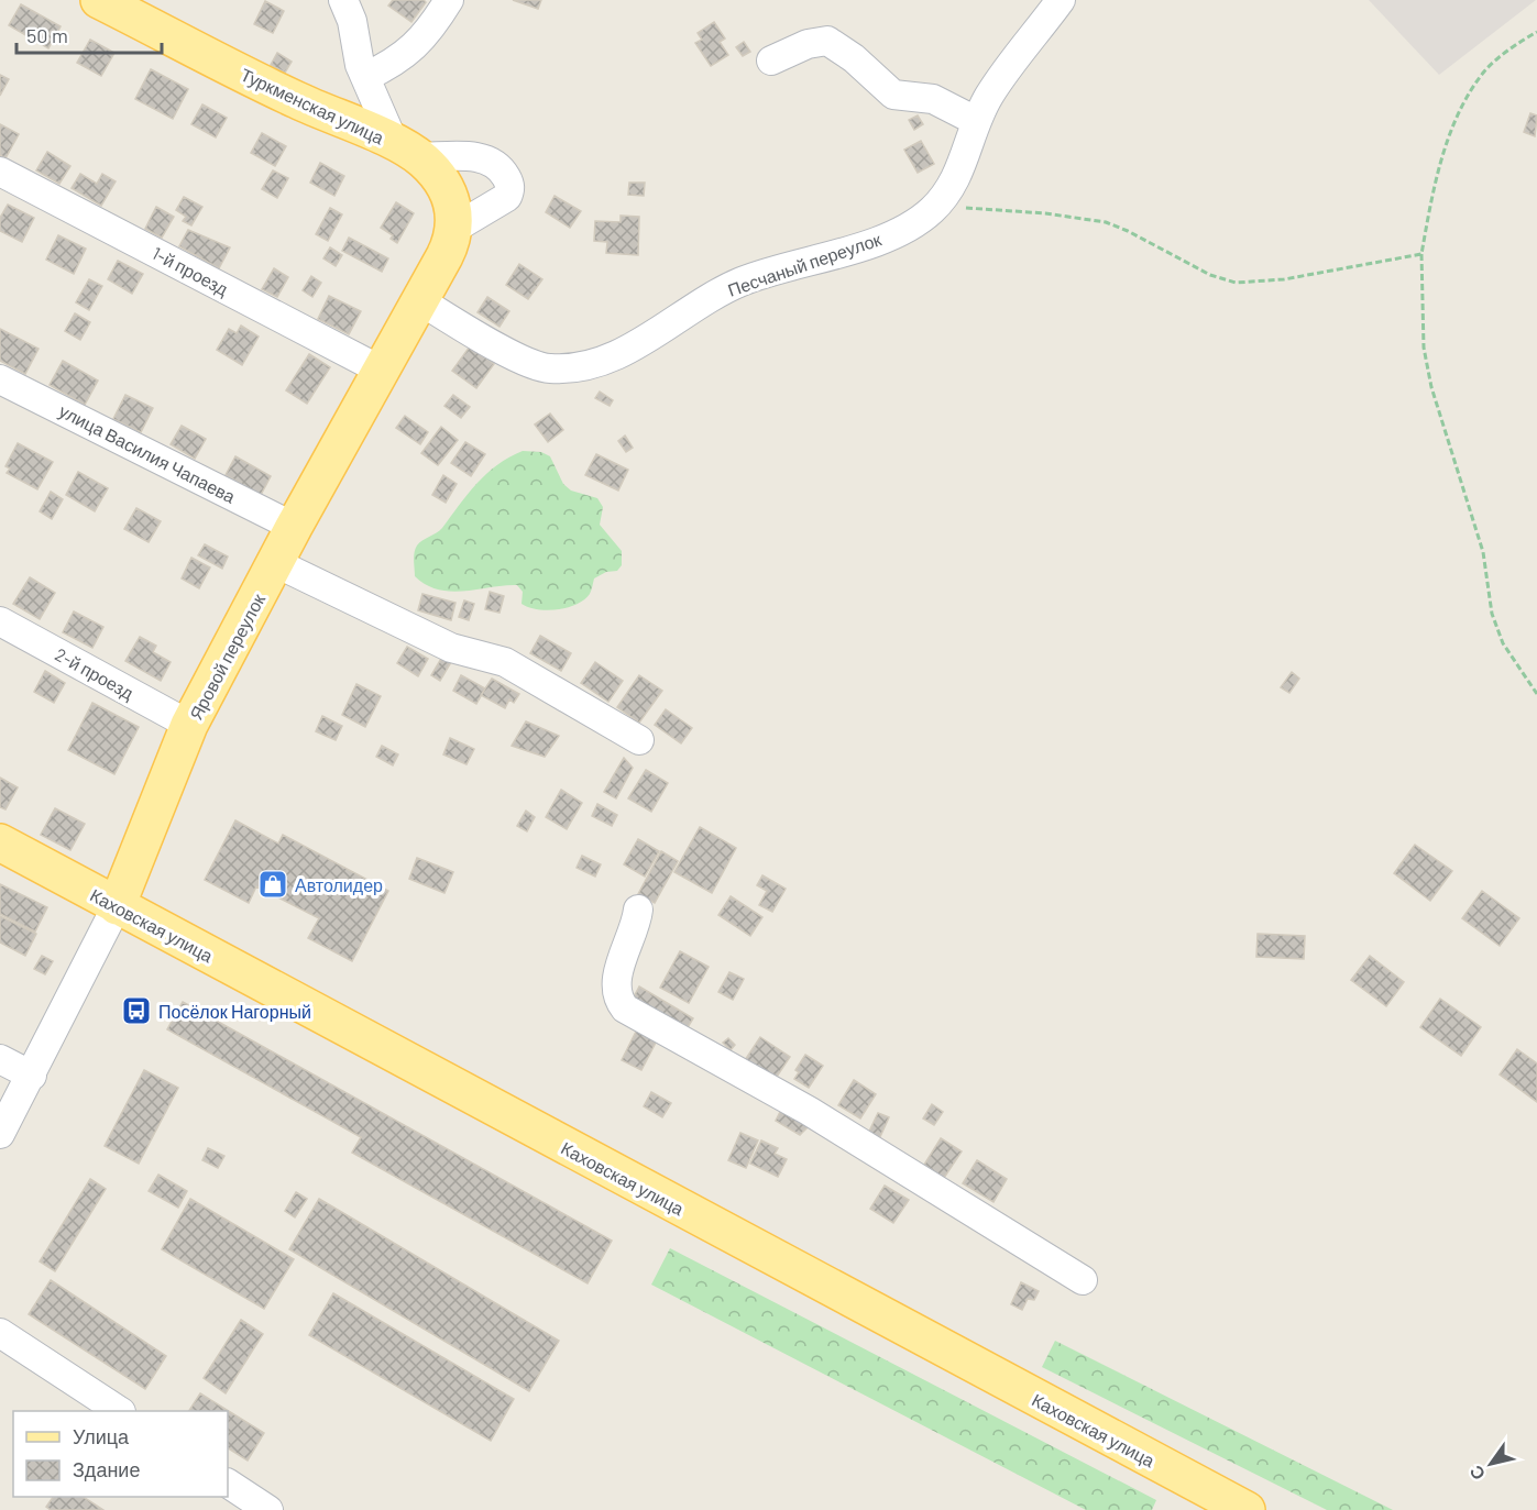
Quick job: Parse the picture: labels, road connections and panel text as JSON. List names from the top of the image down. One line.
{"streets":{"main road":["Туркменская улица","Яровой переулок","Каховская улица"],"street":["Песчаный переулок","1-й проезд","улица Василия Чапаева","2-й проезд"]},"crossings":[["Туркменская улица","Яровой переулок"],["Песчаный переулок","Яровой переулок"],["1-й проезд","Яровой переулок"],["улица Василия Чапаева","Яровой переулок"],["Яровой переулок","2-й проезд"],["Яровой переулок","Каховская улица"]],"places":{"shop":["Автолидер"],"bus stop":["Посёлок Нагорный"]},"legend":["Улица","Здание"],"scale_bar":"50 m","north":"bottom left"}
